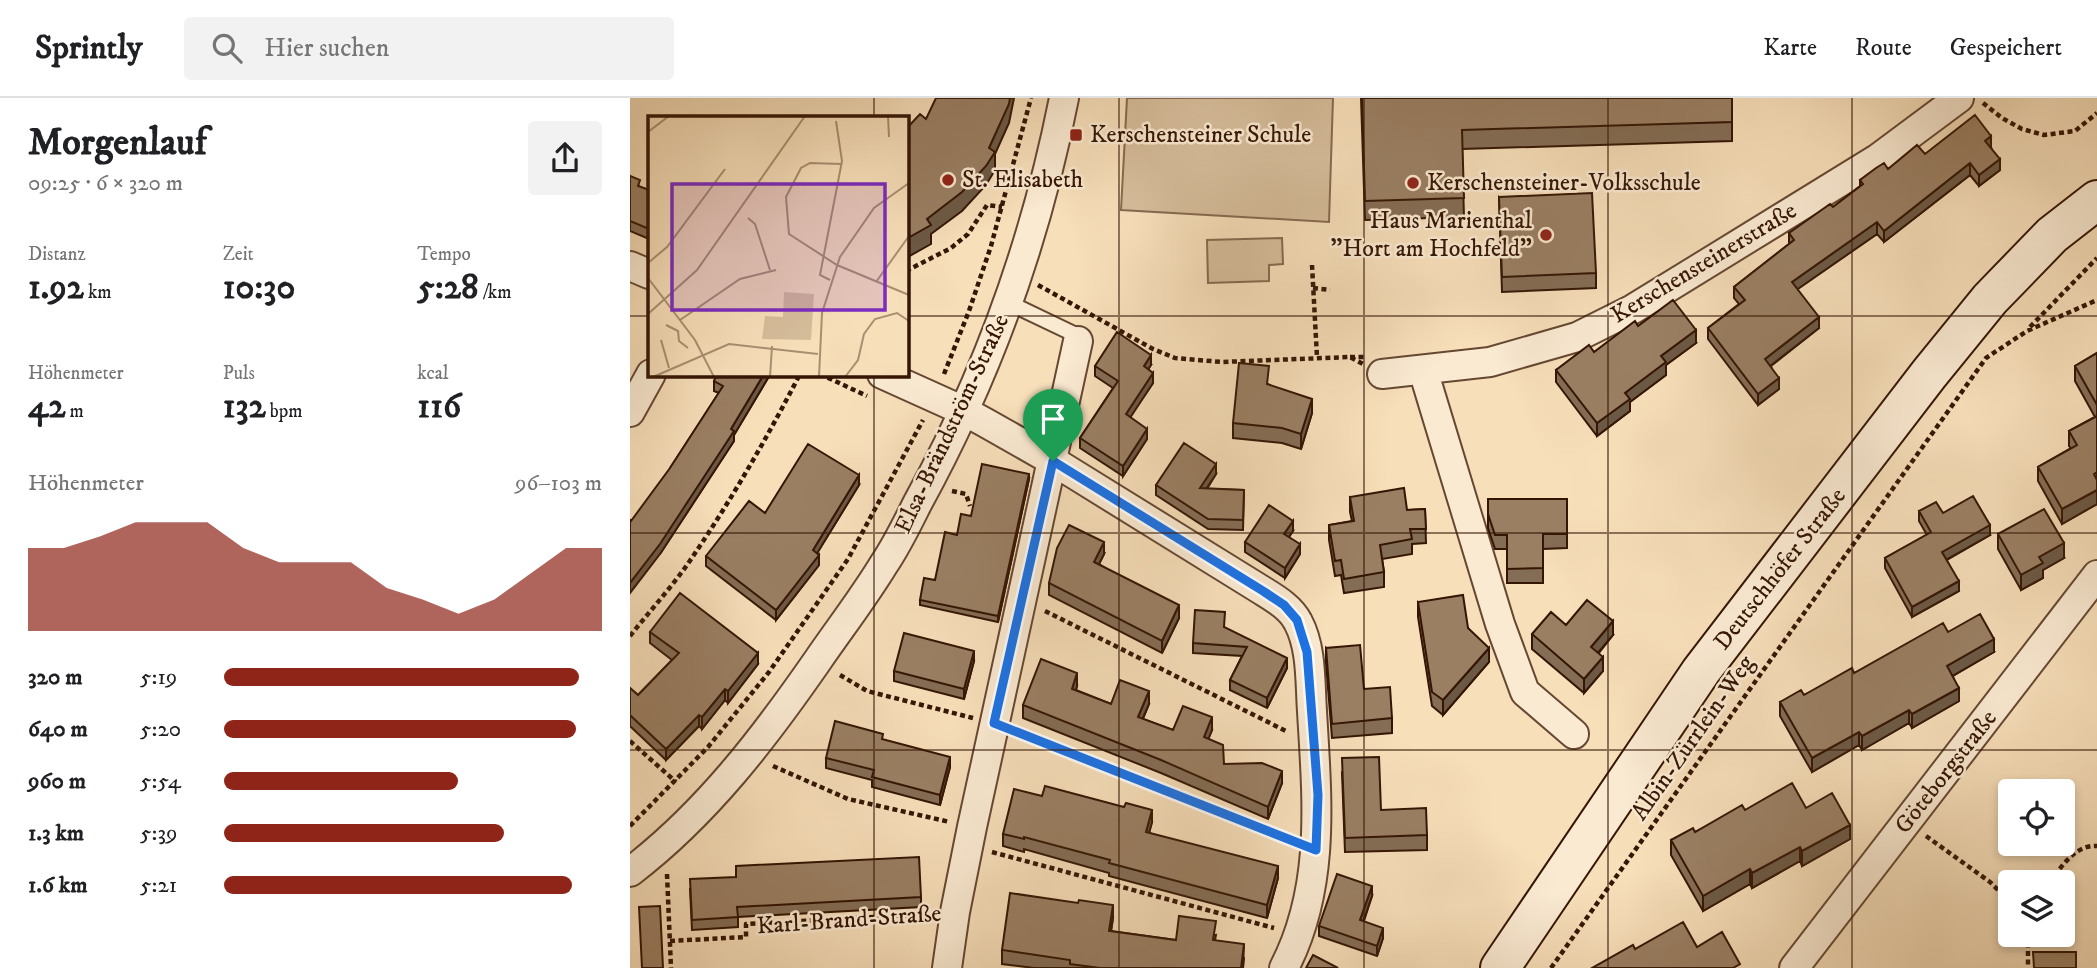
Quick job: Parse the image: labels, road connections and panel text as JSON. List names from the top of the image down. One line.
{"streets":{"main road":["Deutschhöfer Straße"],"street":["Kerschensteinerstraße","Elsa-Brändström-Straße","Göteborgstraße","Karl-Brand-Straße"],"path":["Albin-Zürrlein-Weg"]},"places":{"transit":["Kerschensteiner Schule"],"other":["St. Elisabeth","Kerschensteiner-Volksschule","Haus Marienthal \"Hort am Hochfeld\""]},"page":{"header":"Sprintly","search":"Hier suchen","nav":["Karte","Route","Gespeichert"],"heading":["Morgenlauf","09:25 · 6 × 320 m"],"stats":[["Distanz","1.92 km"],["Zeit","10:30"],["Tempo","5:28 /km"],["Höhenmeter","42 m"],["Puls","132 bpm"],["kcal","116"]],"chart":["Höhenmeter","96–103 m"],"list":[{"name":"320 m","note":"5:19"},{"name":"640 m","note":"5:20"},{"name":"960 m","note":"5:54"},{"name":"1.3 km","note":"5:39"},{"name":"1.6 km","note":"5:21"}]}}
